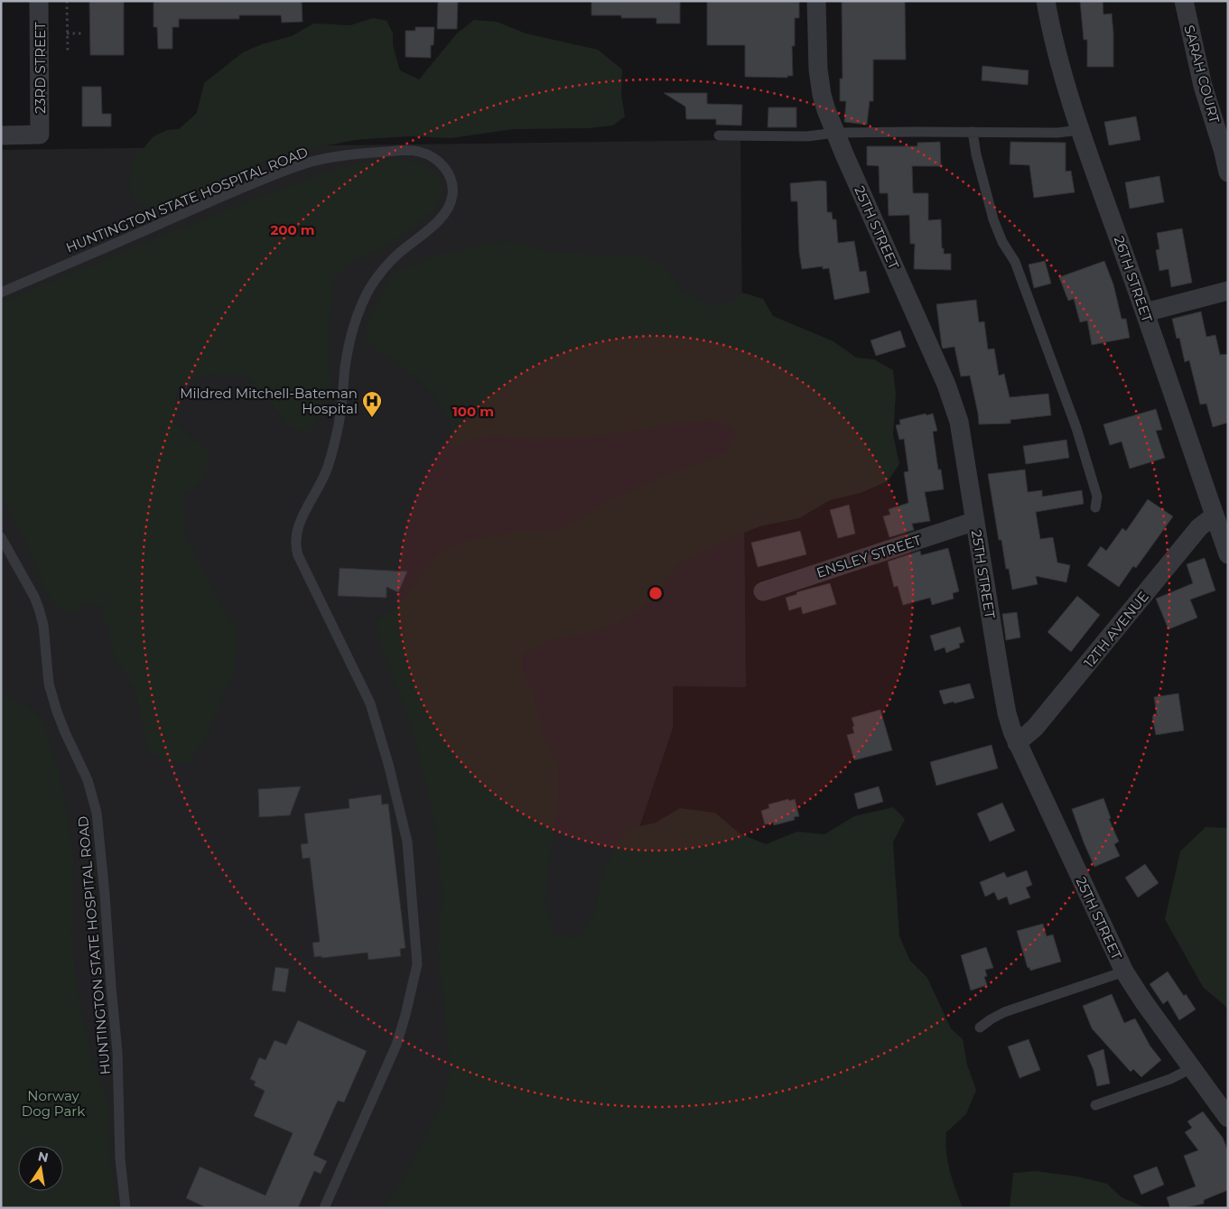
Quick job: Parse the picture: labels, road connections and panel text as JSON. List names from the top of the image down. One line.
{"streets":{"street":["23RD STREET","SARAH COURT","25TH STREET","26TH STREET","ENSLEY STREET","12TH AVENUE"],"lane":["HUNTINGTON STATE HOSPITAL ROAD"]},"crossings":[["25TH STREET","ENSLEY STREET"],["25TH STREET","12TH AVENUE"],["26TH STREET","12TH AVENUE"]],"parks":["Norway Dog Park"],"places":{"hospital":["Mildred Mitchell-Bateman Hospital"]},"north":"top","rings":["200 m","100 m"]}
